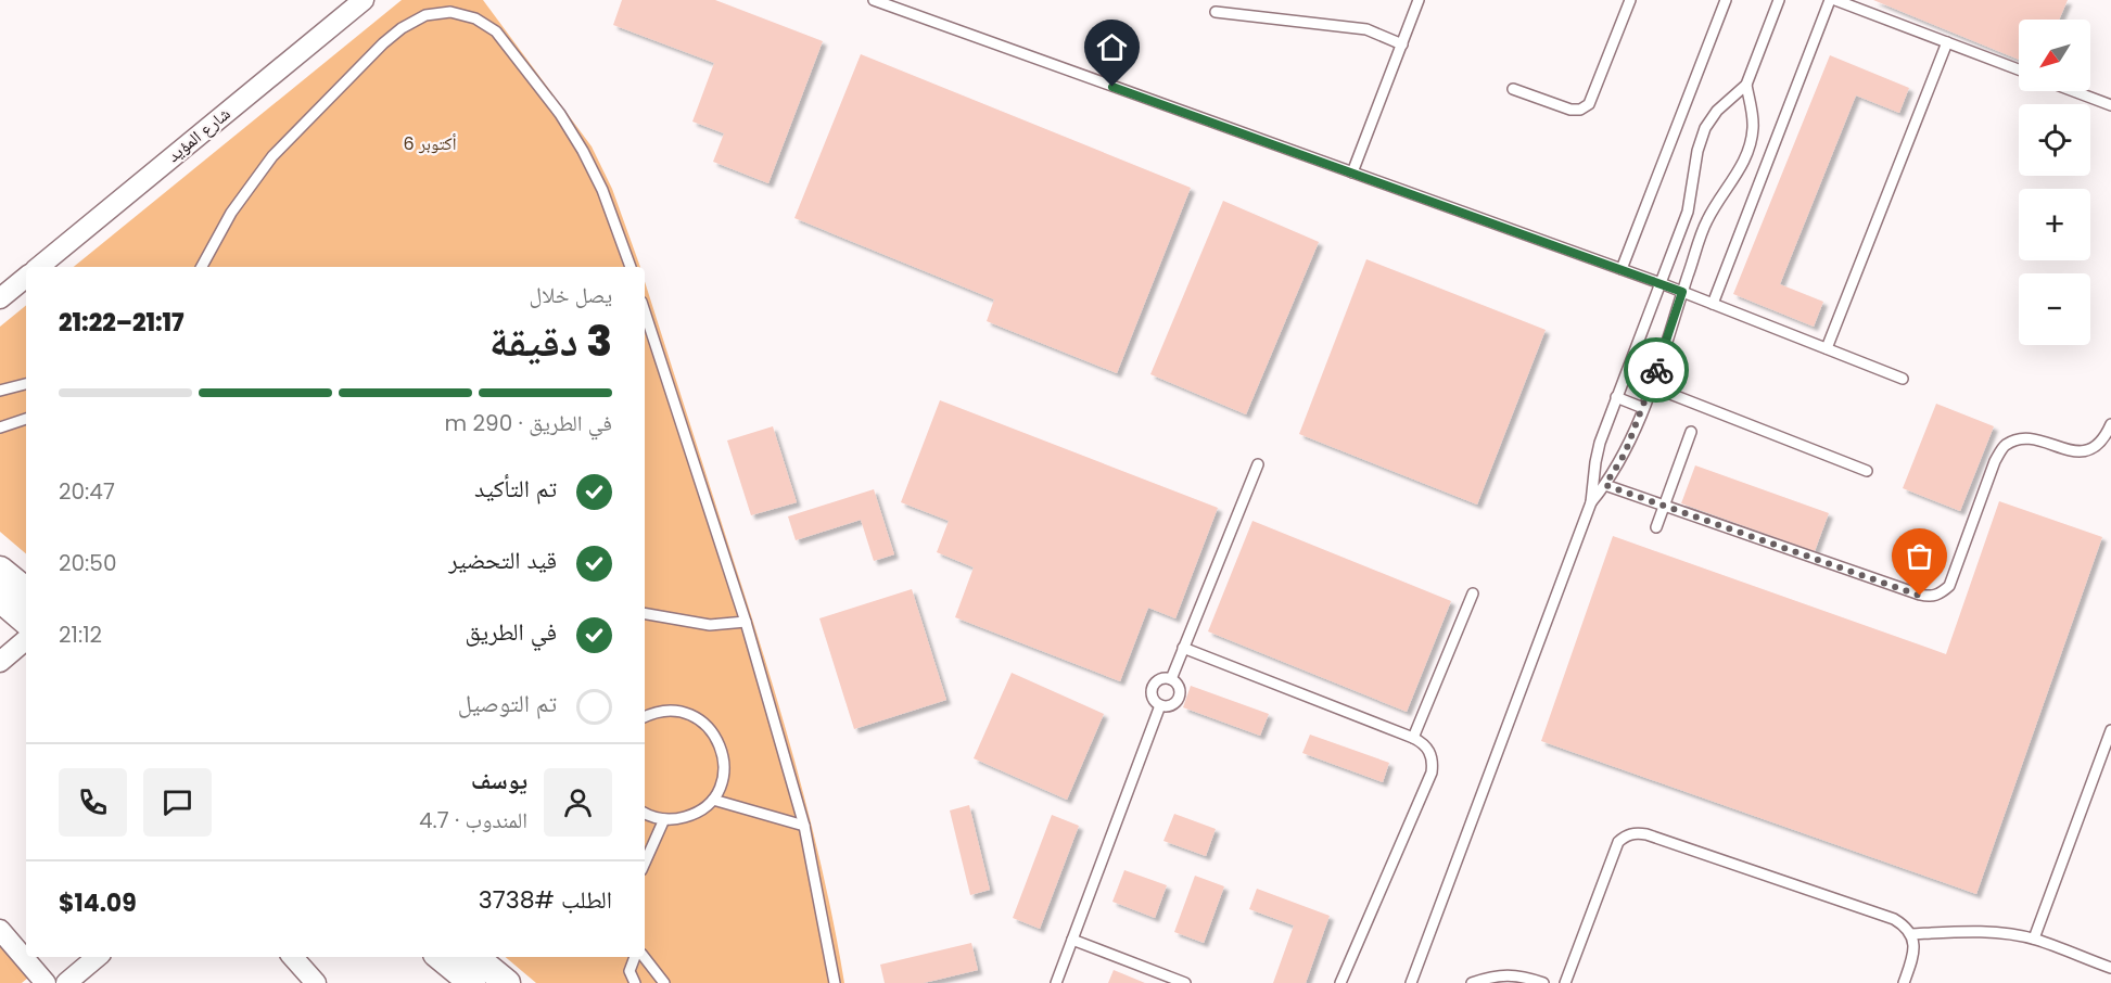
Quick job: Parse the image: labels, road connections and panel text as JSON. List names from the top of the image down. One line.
{"streets":{"street":["شارع المؤيد"]},"parks":["6 أكتوبر"],"north":"bottom left","page":{"map_buttons":["+","−"],"heading":["3 دقيقة","يصل خلال","21:17–21:22"],"panel":["يوسف","المندوب · 4.7","الطلب #3738","$14.09"],"bar":"في الطريق · 290 m","list":[["تم التأكيد","20:47"],["قيد التحضير","20:50"],["في الطريق","21:12"],"تم التوصيل"]}}
